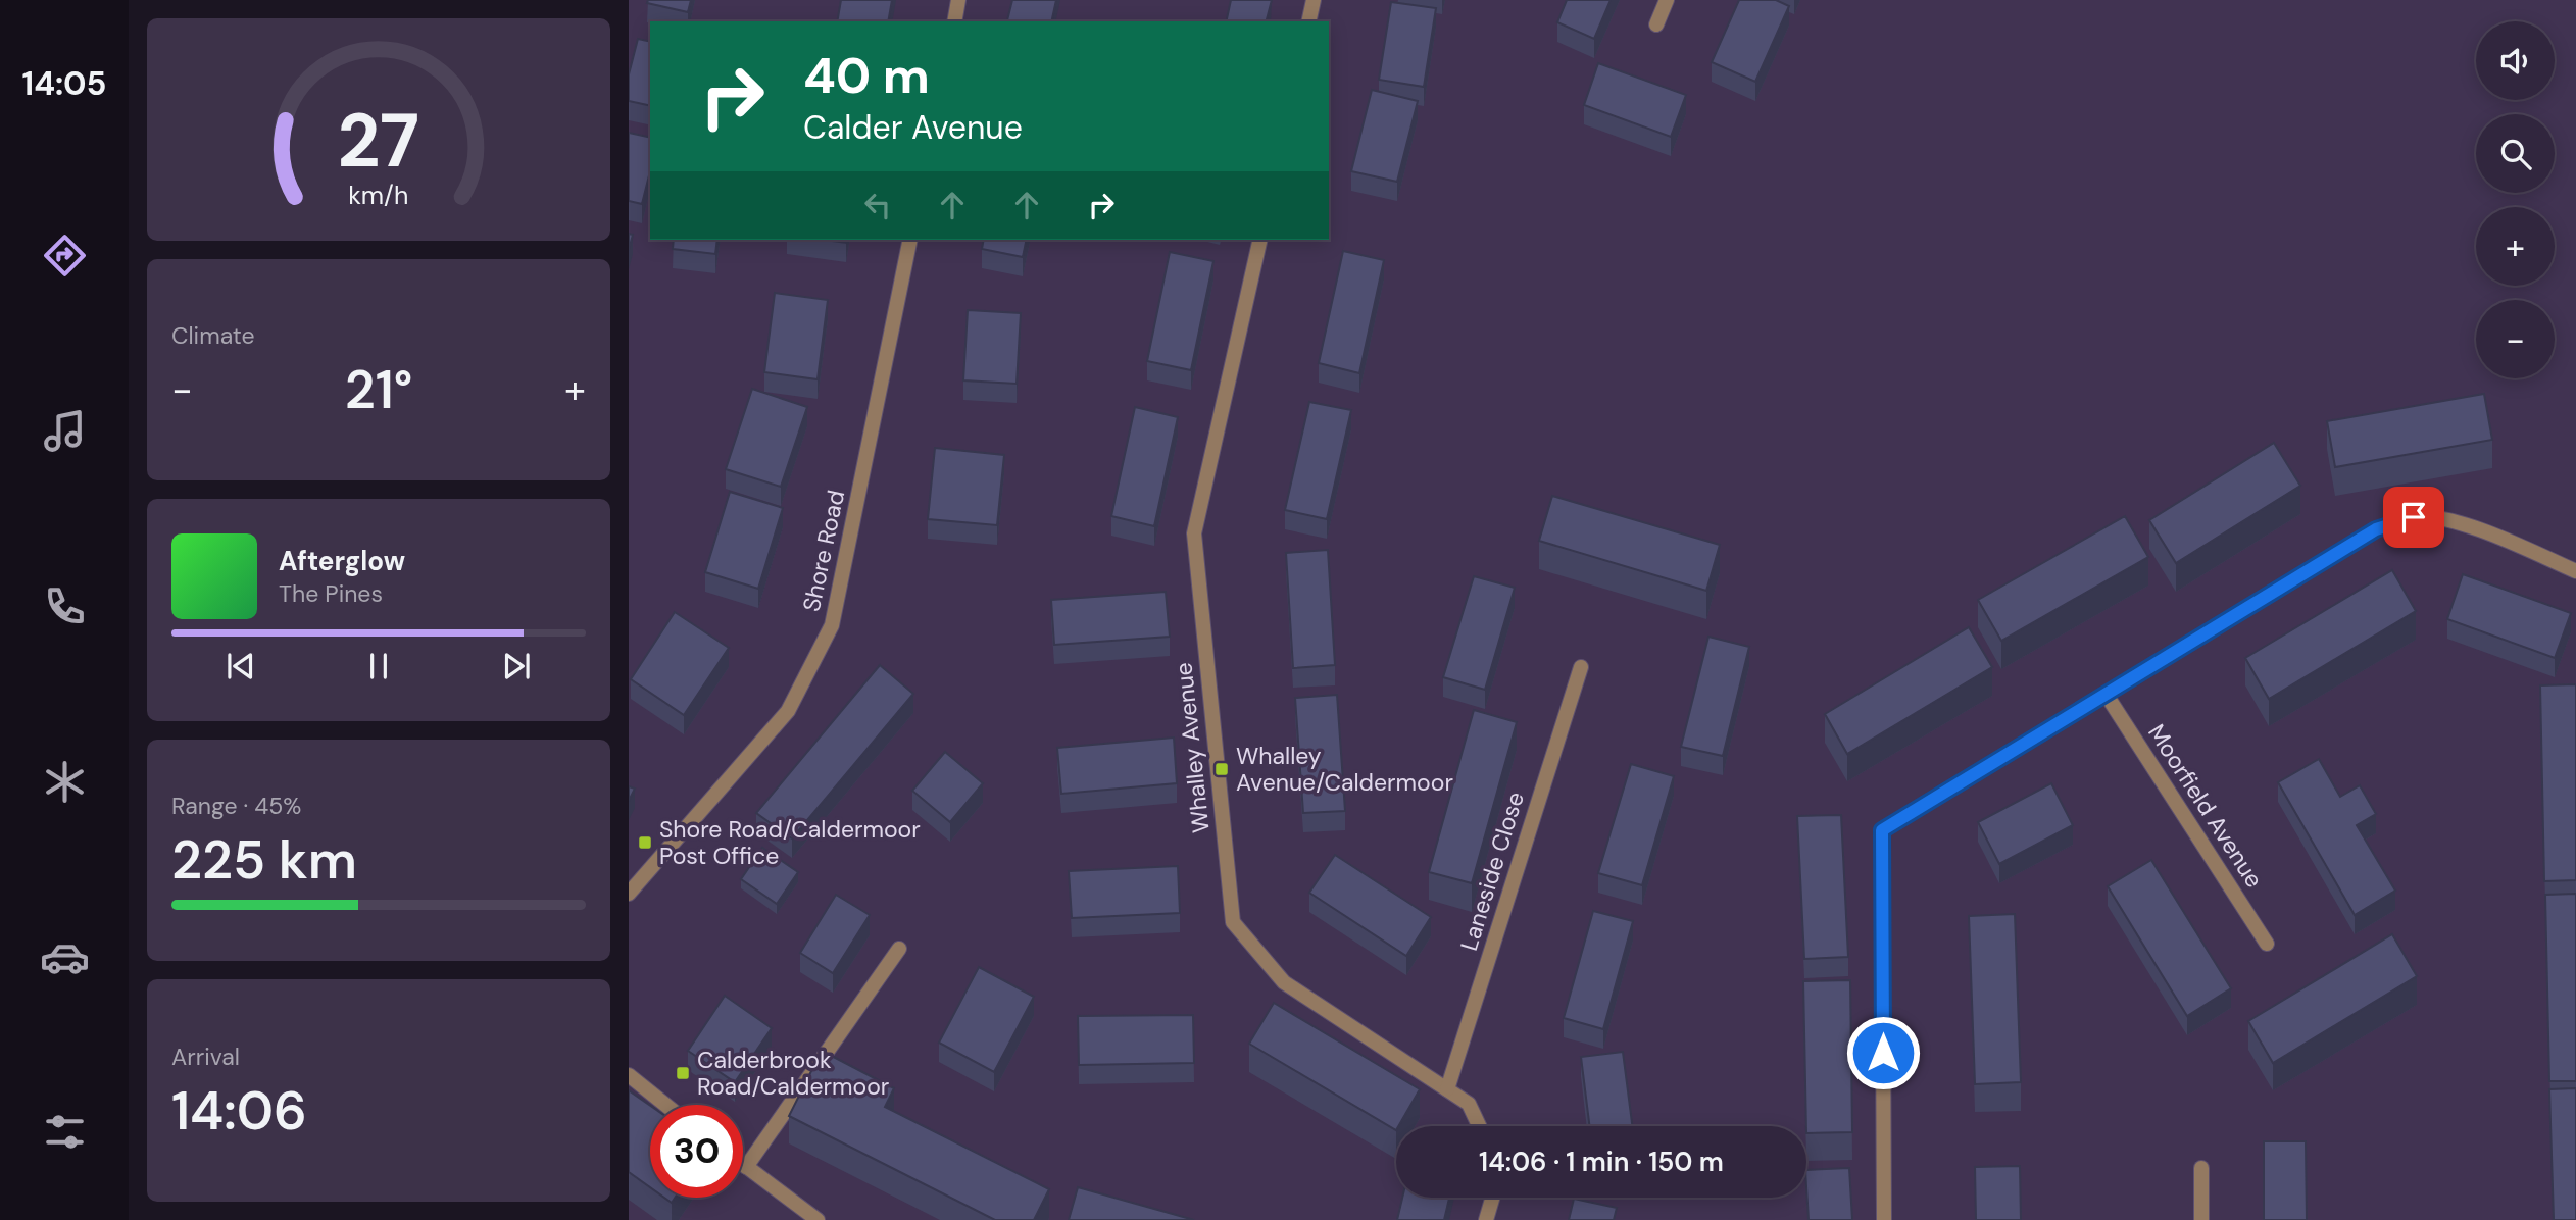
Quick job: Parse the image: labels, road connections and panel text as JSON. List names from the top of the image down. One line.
{"streets":{"street":["Shore Road","Whalley Avenue","Moorfield Avenue","Laneside Close"]},"crossings":[["Whalley Avenue","Laneside Close"]],"places":{"transit":["Whalley Avenue/Caldermoor","Shore Road/Caldermoor Post Office","Calderbrook Road/Caldermoor"]},"page":{"tabs":"14:05","map_buttons":["+","−"],"turn":["40 m","Calder Avenue"],"tile":["Climate",["Range · 45%","225 km"],["Arrival","14:06"]],"heat":["−","21°","+"],"song":["Afterglow","The Pines"],"limit":"30","trip":"14:06 · 1 min · 150 m","gauge":["27","km/h"]}}
